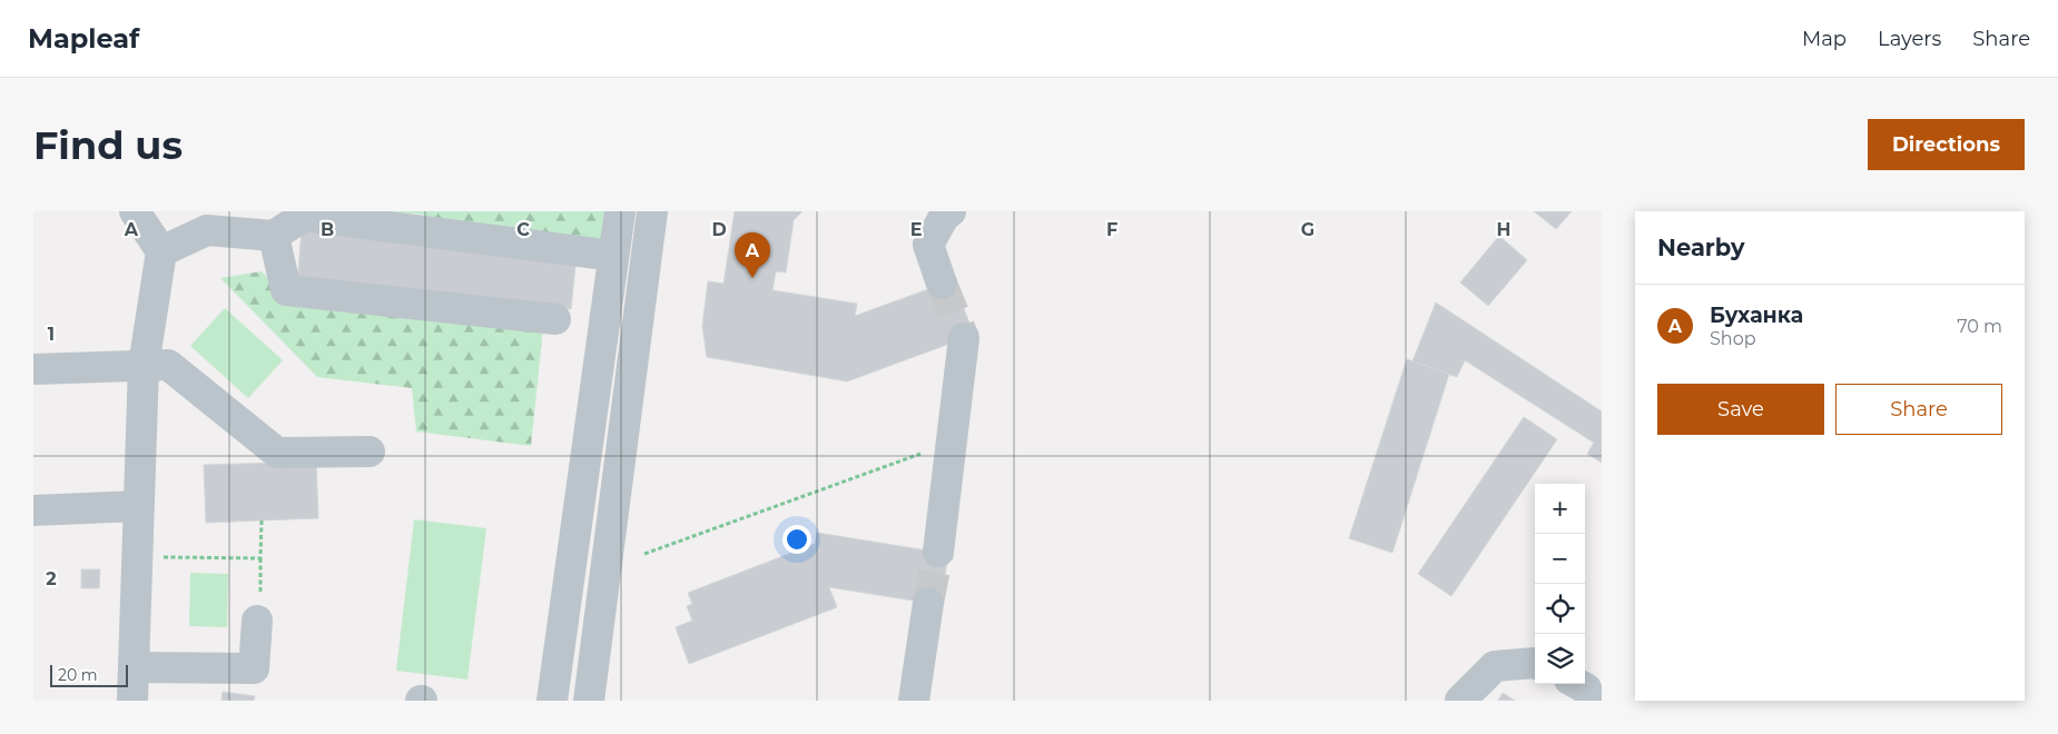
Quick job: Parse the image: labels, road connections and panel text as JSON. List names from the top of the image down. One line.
{"scale_bar":"20 m","page":{"header":"Mapleaf","nav":["Map","Layers","Share"],"buttons":["Directions",["Save","Share"]],"title":"Find us","heading":"Nearby","pins":"A","list":[{"mark":"A","name":"Буханка","note":"Shop","value":"70 m"}],"map_buttons":["+","−"],"scale":"20 m"},"grid":{"columns":["A","B","C","D","E","F","G","H"],"rows":["1","2"]}}
